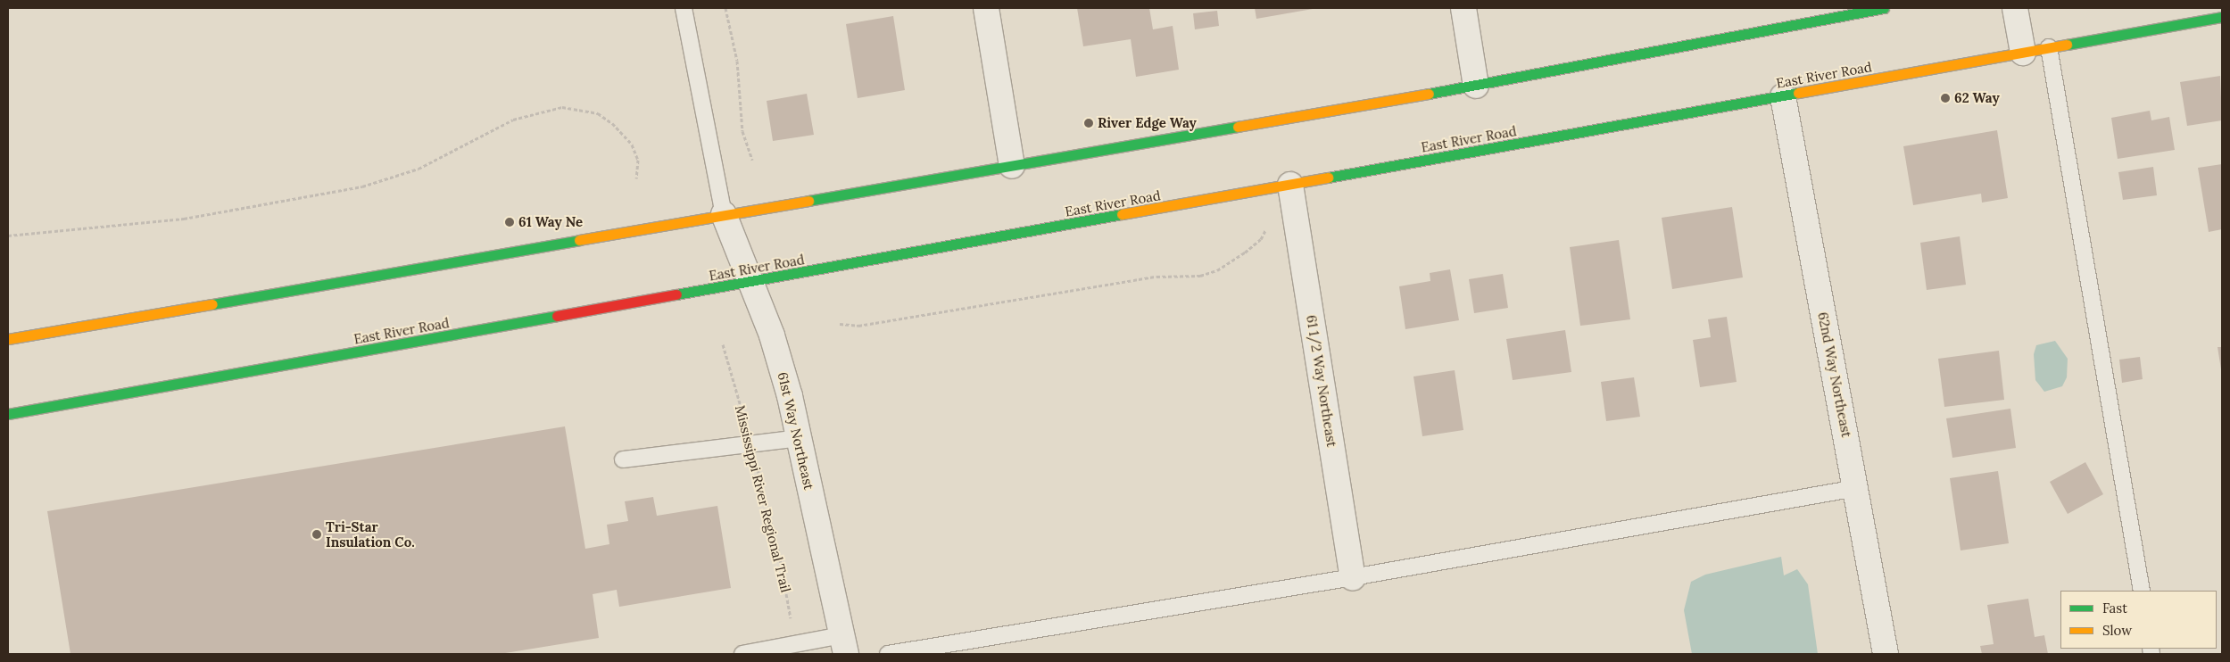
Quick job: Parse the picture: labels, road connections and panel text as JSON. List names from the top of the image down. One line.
{"streets":{"main road":["East River Road"],"street":["62nd Way Northeast","61 1/2 Way Northeast","61st Way Northeast"],"path":["Mississippi River Regional Trail"]},"crossings":[["East River Road","62nd Way Northeast"],["East River Road","61 1/2 Way Northeast"],["East River Road","61st Way Northeast"]],"places":["62 Way","River Edge Way","61 Way Ne","Tri-Star Insulation Co."],"legend":["Fast","Slow"]}
